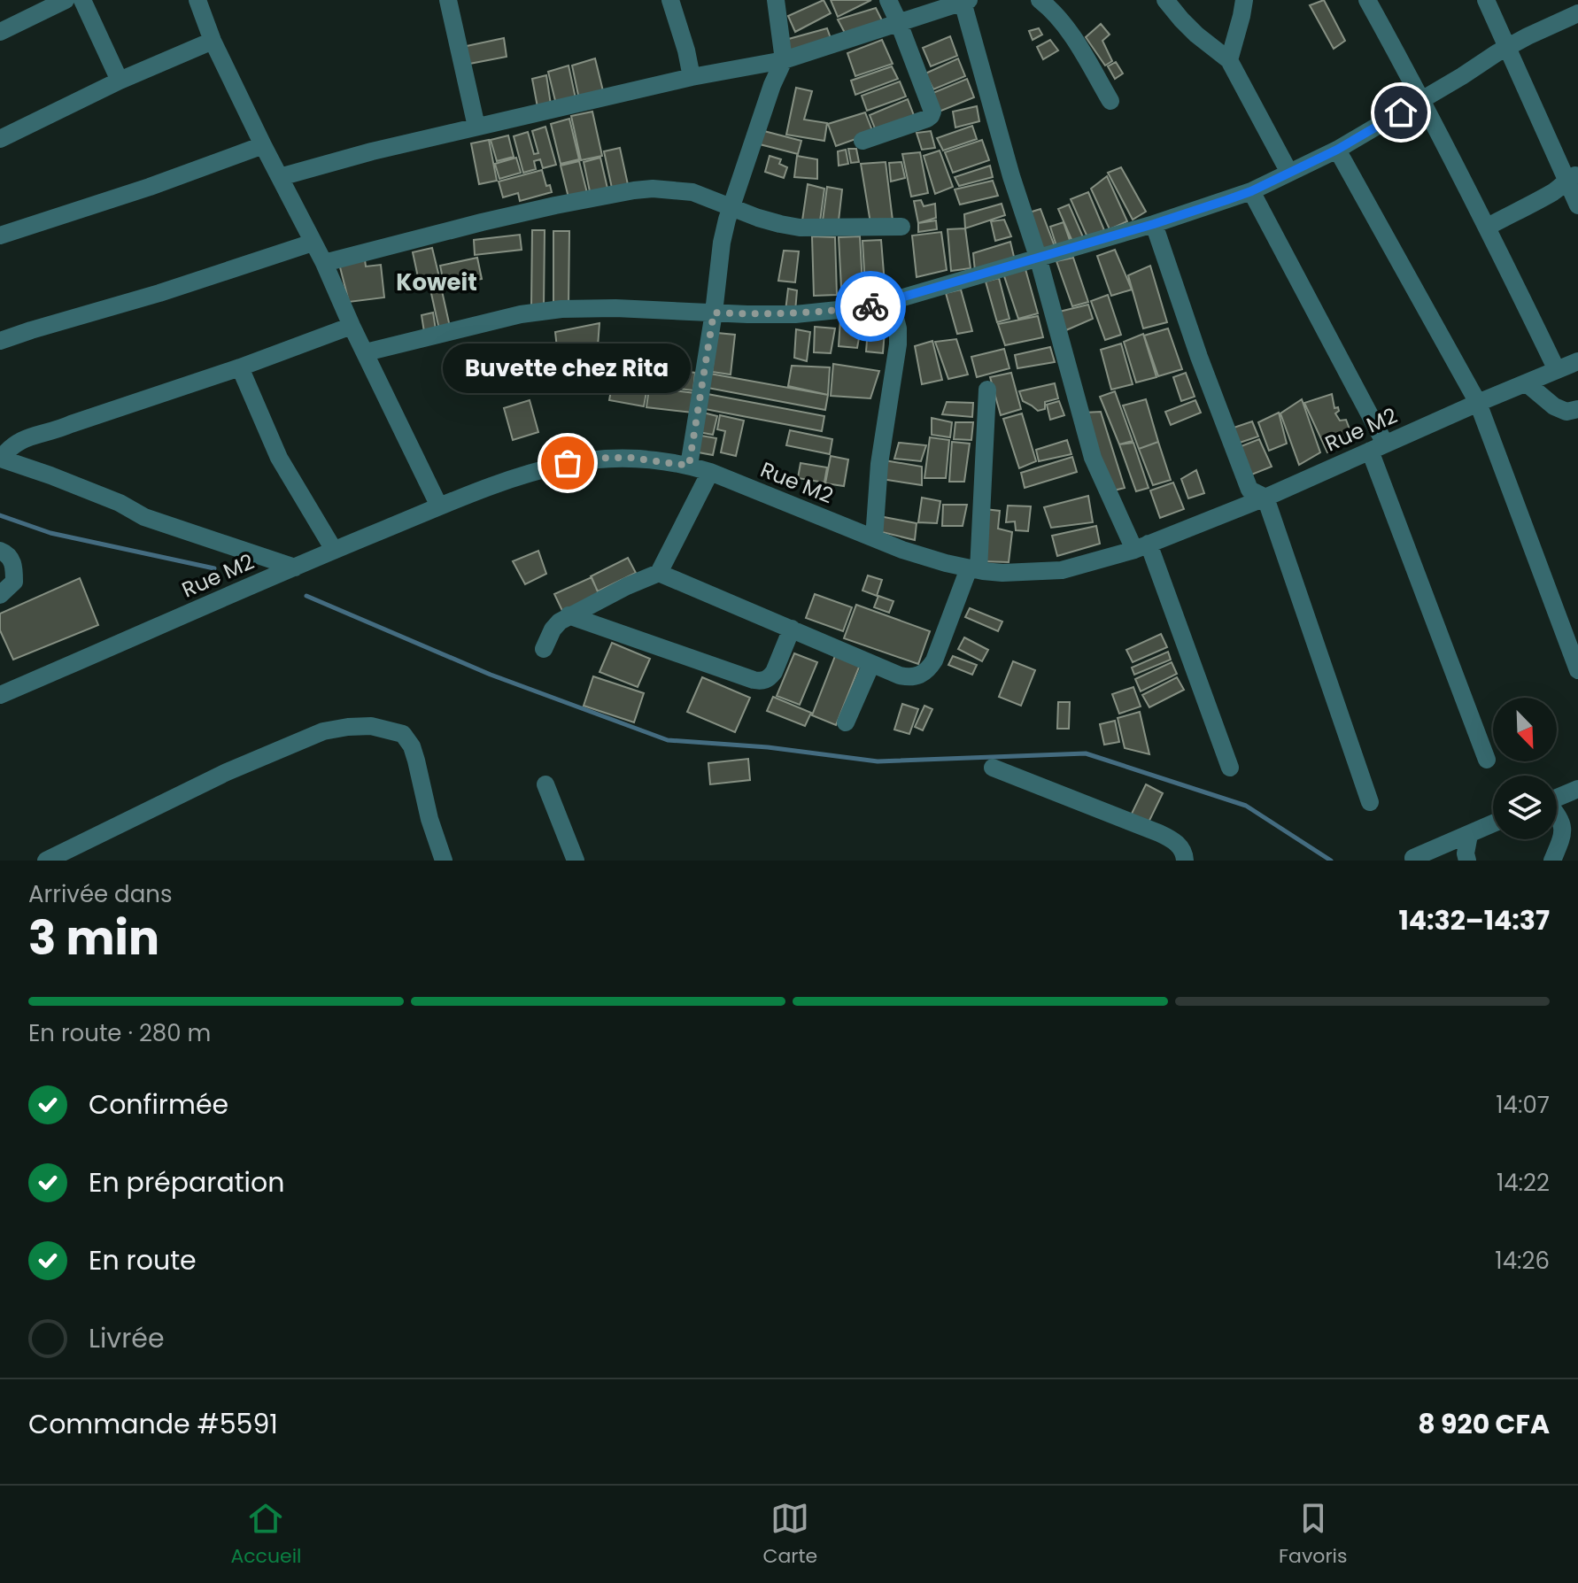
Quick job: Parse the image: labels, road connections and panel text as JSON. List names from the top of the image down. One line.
{"streets":{"street":["Rue M2"]},"districts":["Koweit"],"places":["Buvette chez Rita"],"north":"bottom right","page":{"bubble":"Buvette chez Rita","heading":["3 min","Arrivée dans","14:32–14:37"],"panel":["Commande #5591","8 920 CFA"],"bar":"En route · 280 m","list":[["Confirmée","14:07"],["En préparation","14:22"],["En route","14:26"],"Livrée"],"tabs":["Accueil","Carte","Favoris"]}}
